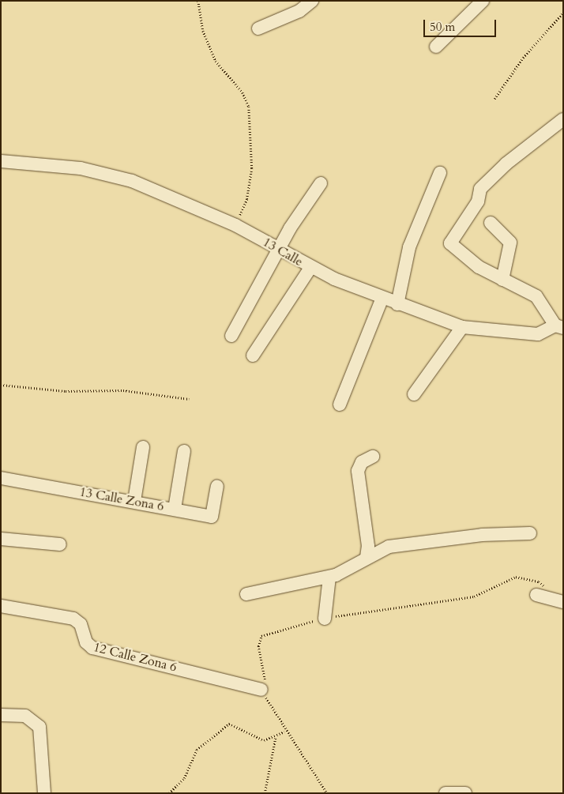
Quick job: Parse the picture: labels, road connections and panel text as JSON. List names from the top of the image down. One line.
{"streets":{"street":["13 Calle","13 Calle Zona 6","12 Calle Zona 6"]},"scale_bar":"50 m"}
